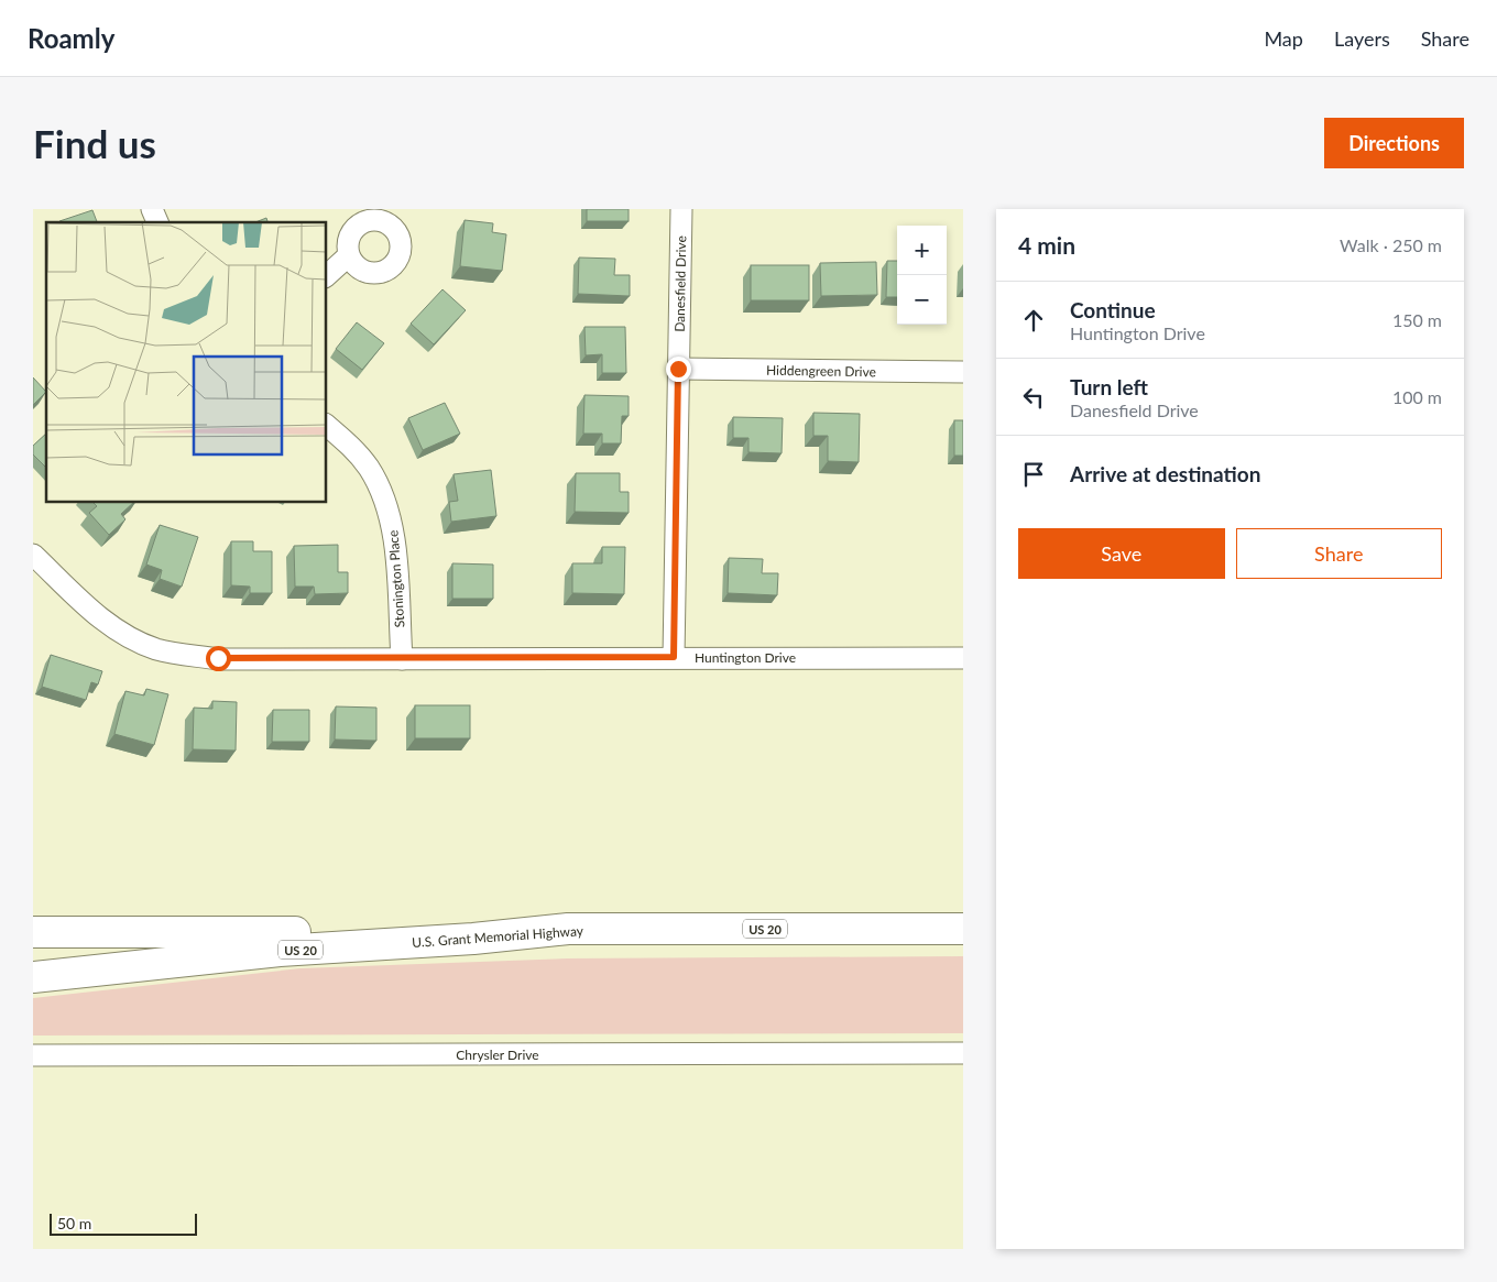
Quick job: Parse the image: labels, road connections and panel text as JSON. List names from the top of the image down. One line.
{"streets":{"main road":["US 20","U.S. Grant Memorial Highway"],"street":["Danesfield Drive","Hiddengreen Drive","Stonington Place","Huntington Drive","Chrysler Drive"]},"crossings":[["Danesfield Drive","Hiddengreen Drive"],["Danesfield Drive","Huntington Drive"],["Stonington Place","Huntington Drive"],["US 20","U.S. Grant Memorial Highway"]],"scale_bar":"50 m","page":{"header":"Roamly","nav":["Map","Layers","Share"],"buttons":["Directions",["Save","Share"]],"title":"Find us","heading":["4 min","Walk · 250 m"],"map_buttons":["+","−"],"list":[["Continue","Huntington Drive","150 m"],["Turn left","Danesfield Drive","100 m"],"Arrive at destination"],"scale":"50 m"}}
